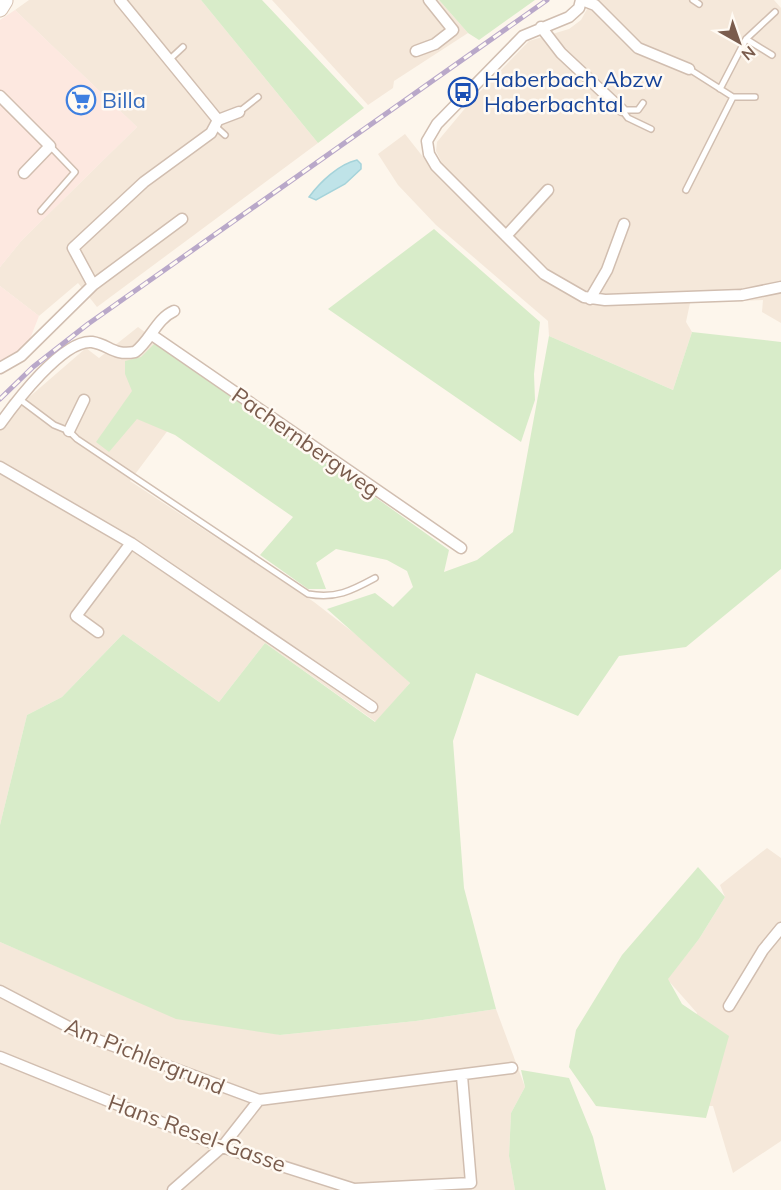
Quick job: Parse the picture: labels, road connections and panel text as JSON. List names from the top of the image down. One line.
{"streets":{"street":["Pachernbergweg","Am Pichlergrund","Hans Resel-Gasse"]},"crossings":[["Am Pichlergrund","Hans Resel-Gasse"]],"places":{"bus stop":["Haberbach Abzw Haberbachtal"],"supermarket":["Billa"]},"north":"bottom right"}
